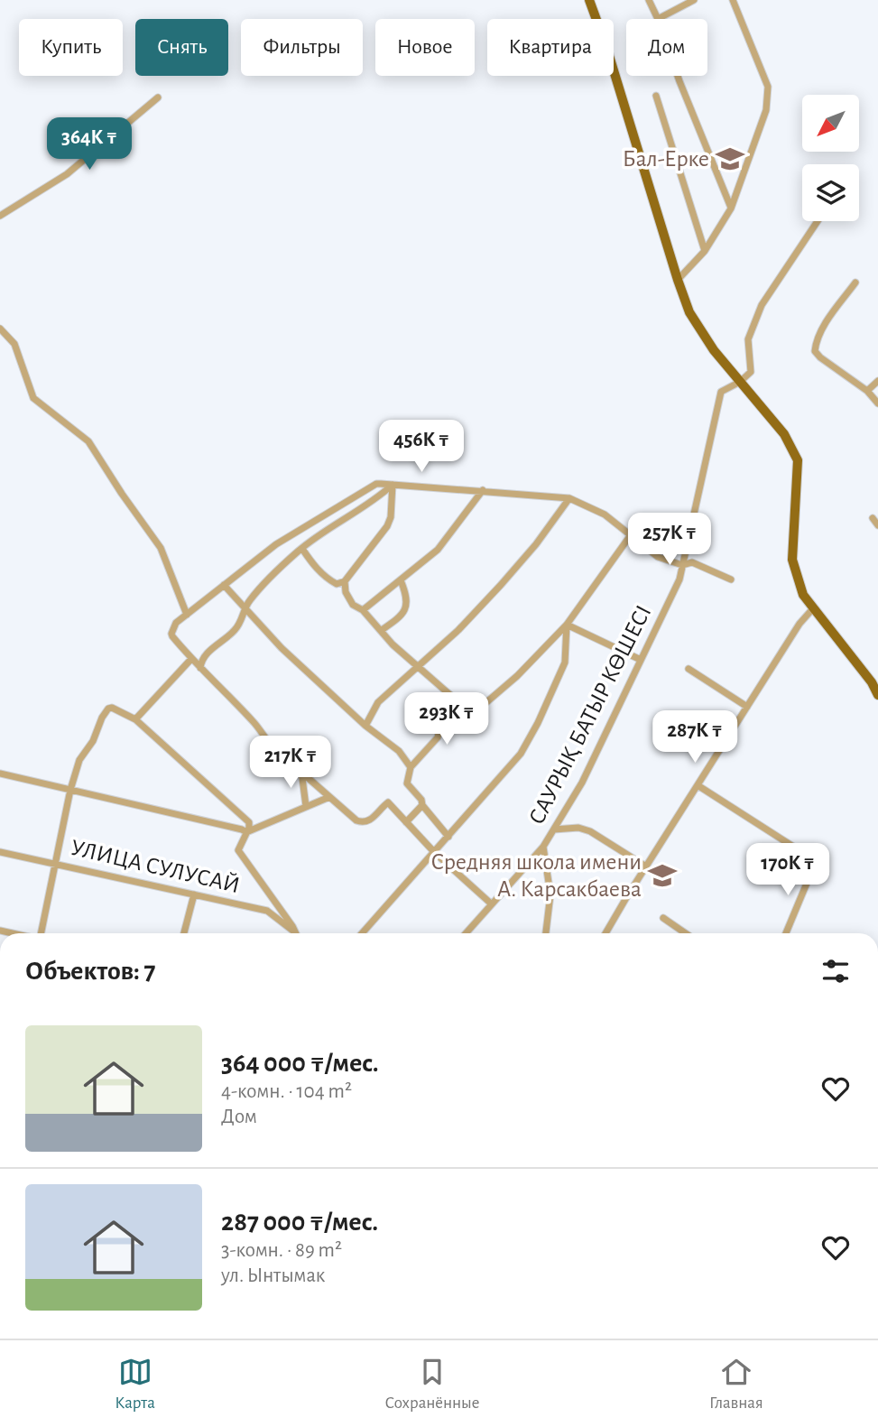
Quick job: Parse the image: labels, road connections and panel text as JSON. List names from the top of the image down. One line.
{"streets":{"street":["САУРЫҚ БАТЫР КӨШЕСІ","УЛИЦА СУЛУСАЙ"]},"places":{"school or university":["Бал-Ерке","Средняя школа имени А. Карсакбаева"]},"north":"bottom left","page":{"chip":["Купить","Снять","Фильтры","Новое","Квартира","Дом"],"price":["364K ₸","456K ₸","257K ₸","293K ₸","287K ₸","217K ₸","170K ₸"],"heading":"Объектов: 7","list":[{"name":"364 000 ₸/мес.","note":"4-комн. · 104 m² · Дом"},{"name":"287 000 ₸/мес.","note":"3-комн. · 89 m² · ул. Ынтымак"}],"tabs":["Карта","Сохранённые","Главная"]}}
